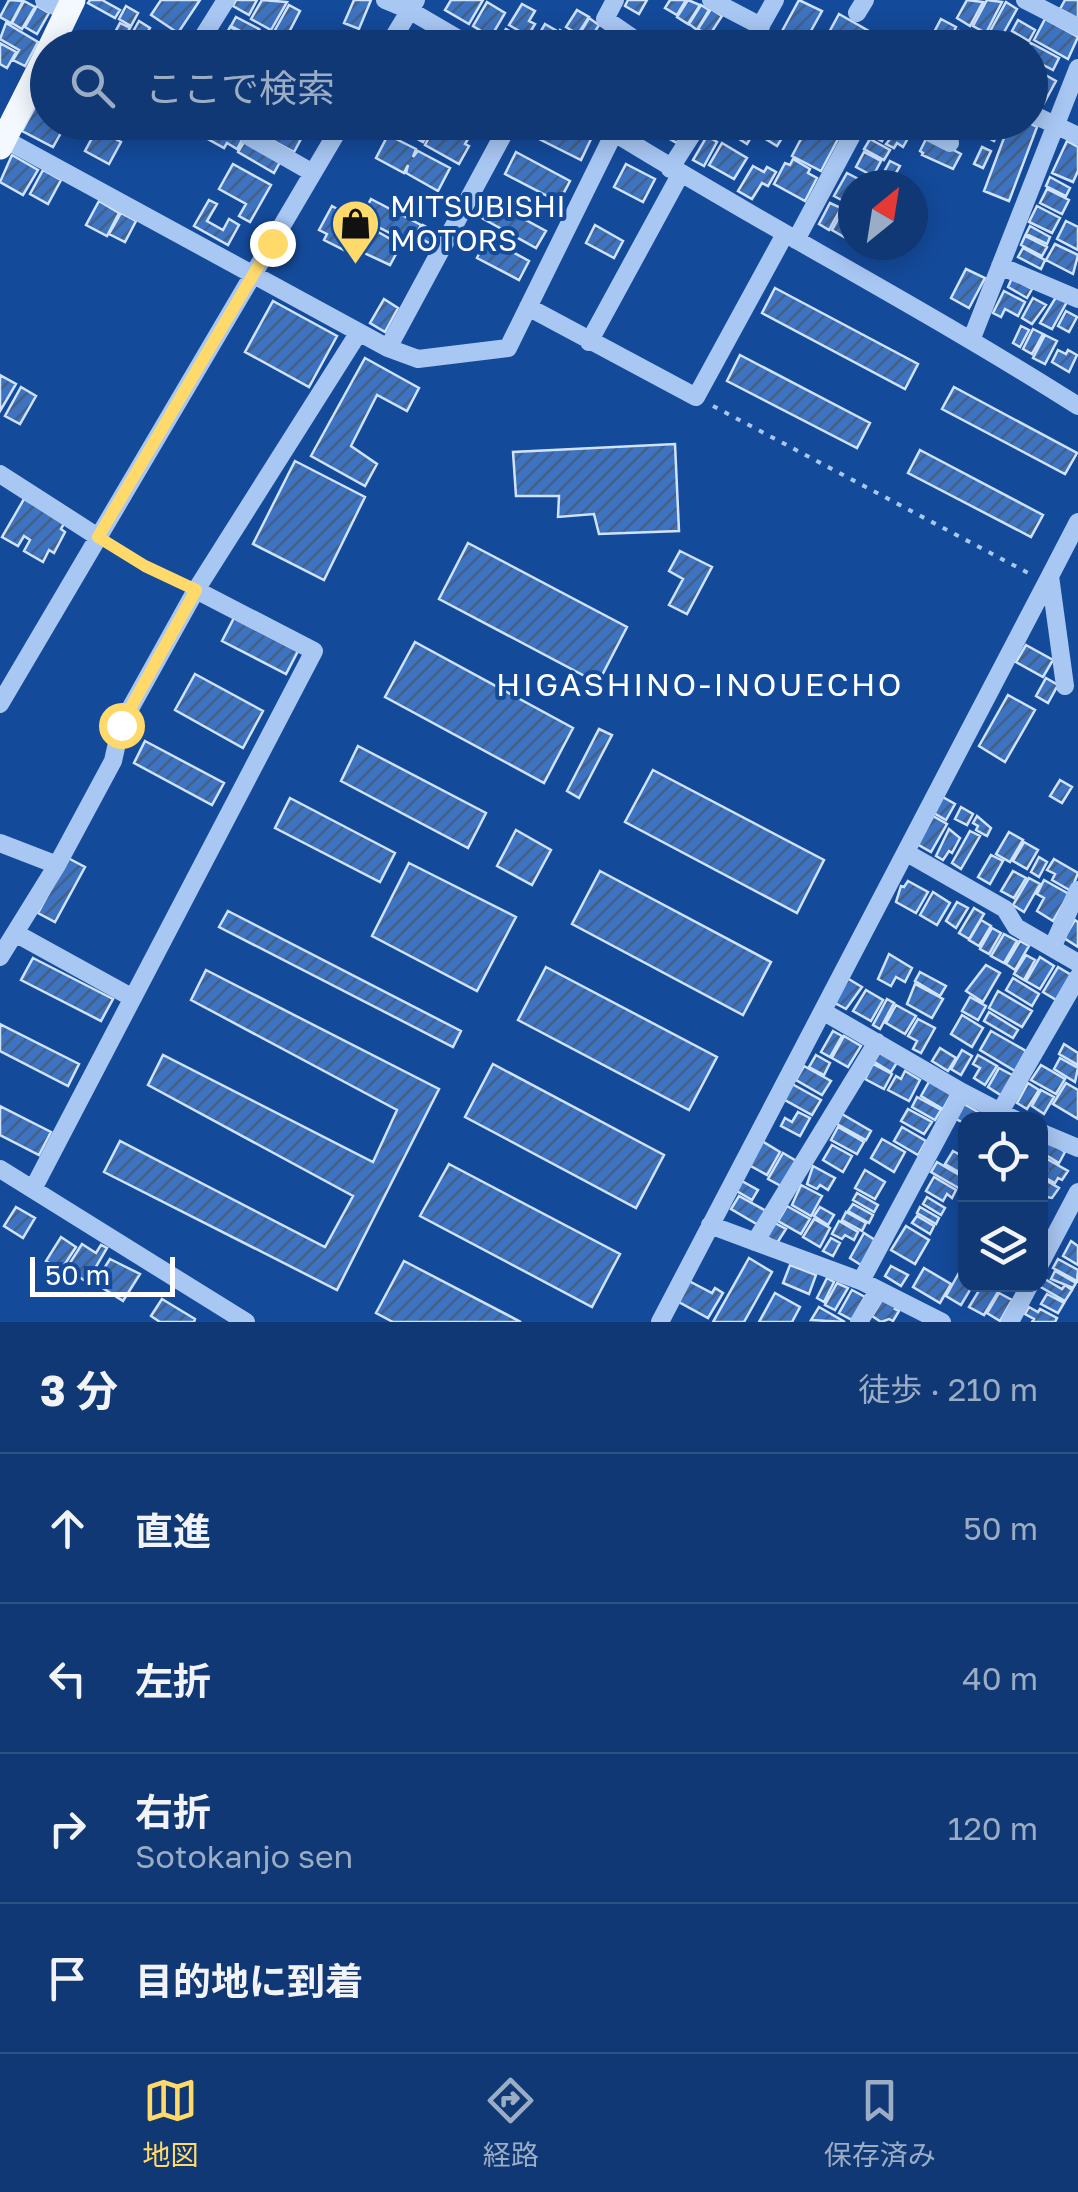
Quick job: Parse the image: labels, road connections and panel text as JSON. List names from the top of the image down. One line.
{"districts":["HIGASHINO-INOUECHO"],"places":{"shop":["MITSUBISHI MOTORS"]},"scale_bar":"50 m","north":"top right","page":{"search":"ここで検索","scale":"50 m","heading":["3 分","徒歩 · 210 m"],"list":[["直進","50 m"],["左折","40 m"],["右折","Sotokanjo sen","120 m"],"目的地に到着"],"nav":["地図","経路","保存済み"]}}
